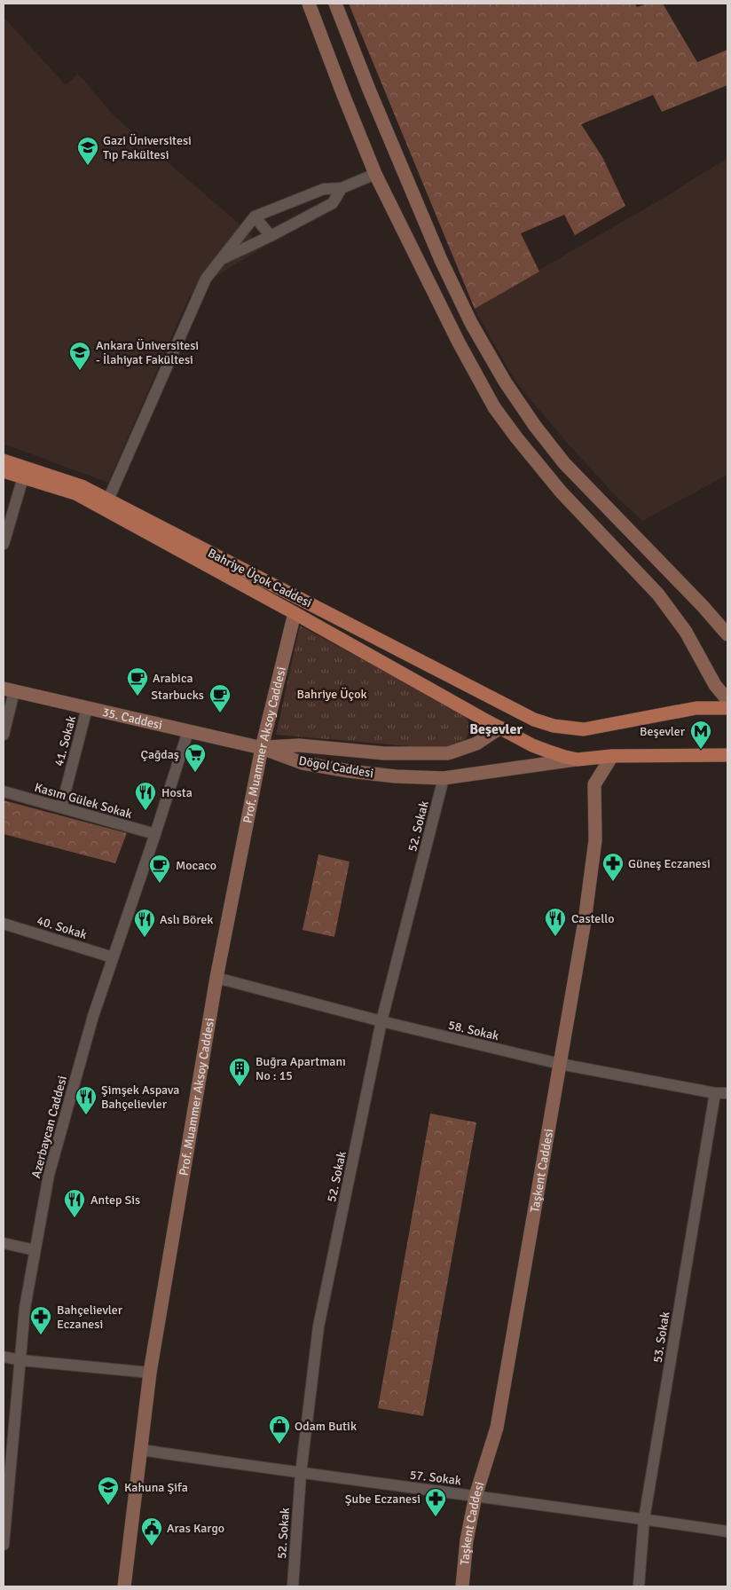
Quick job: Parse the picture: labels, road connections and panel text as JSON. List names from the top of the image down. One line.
{"streets":{"main road":["Bahriye Üçok Caddesi","Dögol Caddesi"],"street":["35. Caddesi","41. Sokak","Prof. Muammer Aksoy Caddesi","Kasım Gülek Sokak","52. Sokak","40. Sokak","58. Sokak","Azerbaycan Caddesi","Taşkent Caddesi","53. Sokak","57. Sokak"]},"crossings":[["Bahriye Üçok Caddesi","Prof. Muammer Aksoy Caddesi"],["Bahriye Üçok Caddesi","Dögol Caddesi"],["35. Caddesi","41. Sokak"],["35. Caddesi","Prof. Muammer Aksoy Caddesi"],["35. Caddesi","Dögol Caddesi"],["35. Caddesi","Azerbaycan Caddesi"],["41. Sokak","Kasım Gülek Sokak"],["Prof. Muammer Aksoy Caddesi","Dögol Caddesi"],["Prof. Muammer Aksoy Caddesi","58. Sokak"],["Prof. Muammer Aksoy Caddesi","57. Sokak"],["Dögol Caddesi","52. Sokak"],["Dögol Caddesi","Taşkent Caddesi"],["Kasım Gülek Sokak","Azerbaycan Caddesi"],["52. Sokak","58. Sokak"],["52. Sokak","57. Sokak"],["40. Sokak","Azerbaycan Caddesi"],["58. Sokak","Taşkent Caddesi"],["58. Sokak","53. Sokak"],["Taşkent Caddesi","57. Sokak"],["53. Sokak","57. Sokak"]],"districts":["Beşevler"],"parks":["Bahriye Üçok"],"places":{"school or university":["Gazi Üniversitesi Tıp Fakültesi","Ankara Üniversitesi - İlahiyat Fakültesi","Kahuna Şifa"],"cafe":["Arabica","Starbucks","Mocaco"],"metro station":["Beşevler"],"supermarket":["Çağdaş"],"restaurant":["Hosta","Castello","Aslı Börek","Şimşek Aspava Bahçelievler","Antep Sis"],"pharmacy":["Güneş Eczanesi","Bahçelievler Eczanesi","Şube Eczanesi"],"building":["Buğra Apartmanı No : 15"],"shop":["Odam Butik"],"public building":["Aras Kargo"]}}
